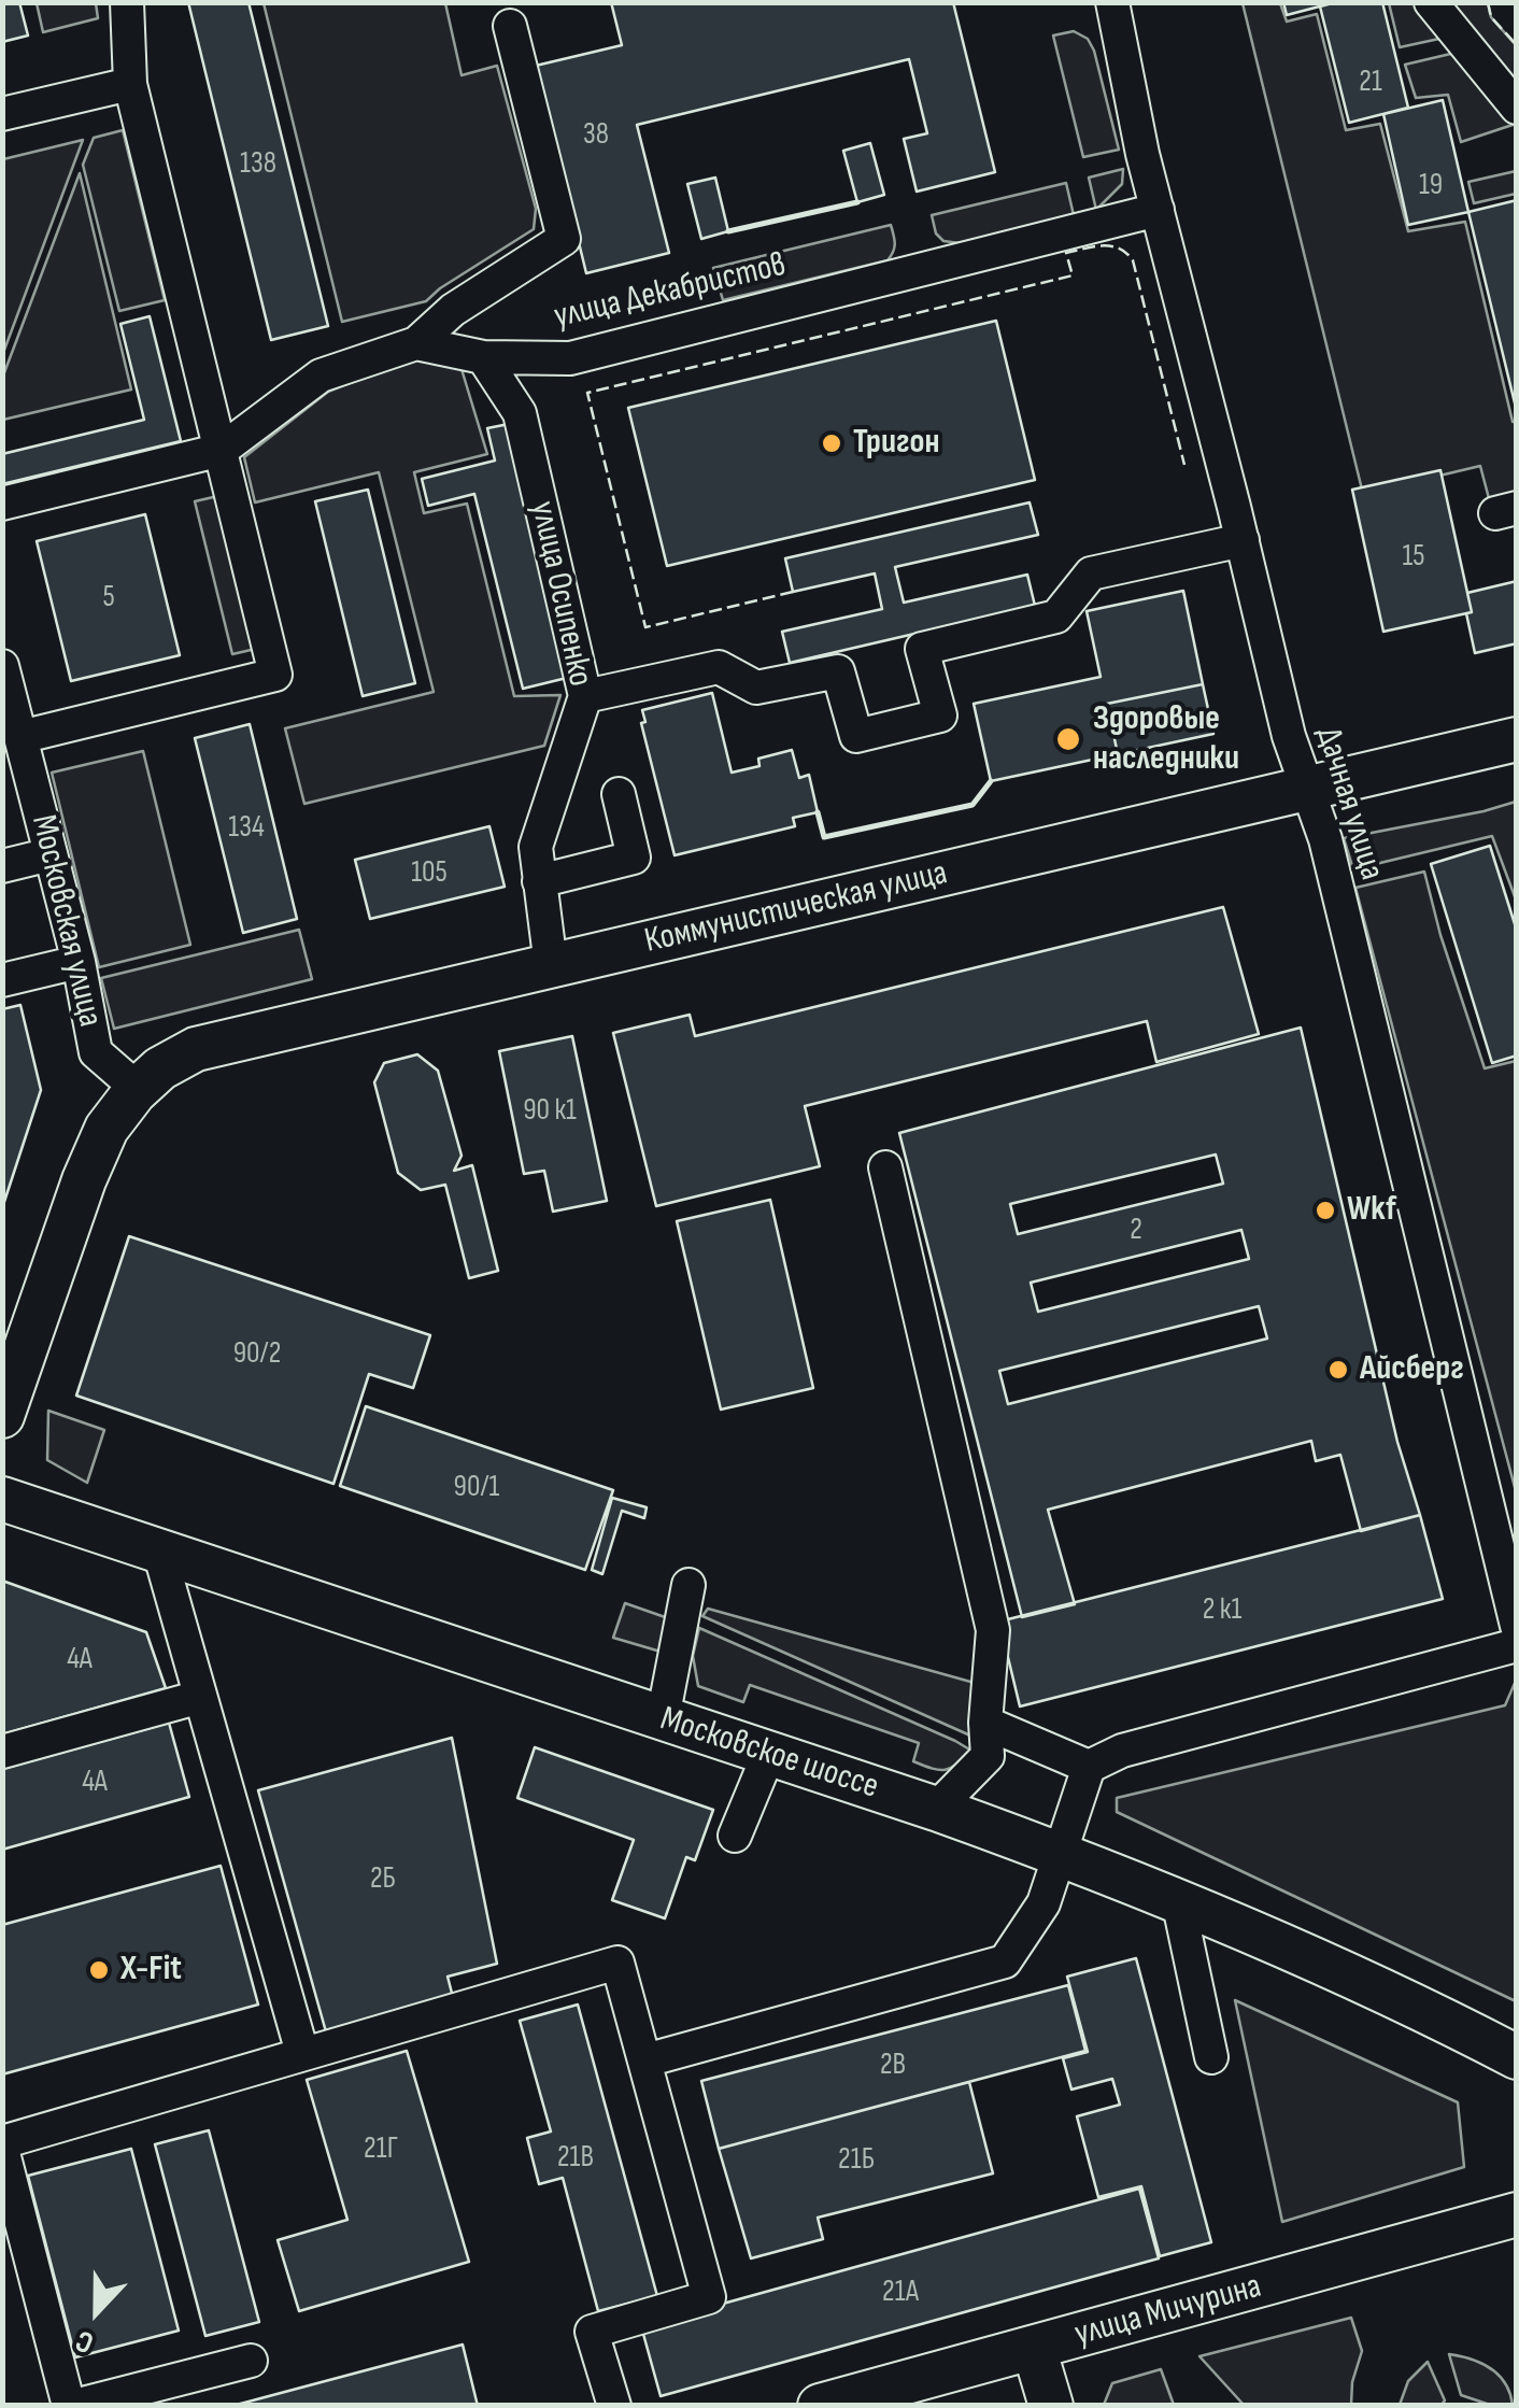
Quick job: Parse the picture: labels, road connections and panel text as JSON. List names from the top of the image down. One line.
{"streets":{"main road":["Коммунистическая улица","Московское шоссе","улица Мичурина"],"street":["улица Декабристов","улица Осипенко","Дачная улица","Московская улица"]},"crossings":[["улица Декабристов","улица Осипенко"],["улица Декабристов","Дачная улица"],["улица Осипенко","Коммунистическая улица"],["Дачная улица","Коммунистическая улица"],["Коммунистическая улица","Московская улица"]],"places":["Тригон","Здоровые наследники","Wkf","Айсберг","X-Fit"],"house_numbers":["21","38","138","19","15","5","134","105","90 к1","2","90/2","90/1","2 к1","4А","4А","2Б","2В","21Г","21В","21Б","21А"],"north":"bottom"}
